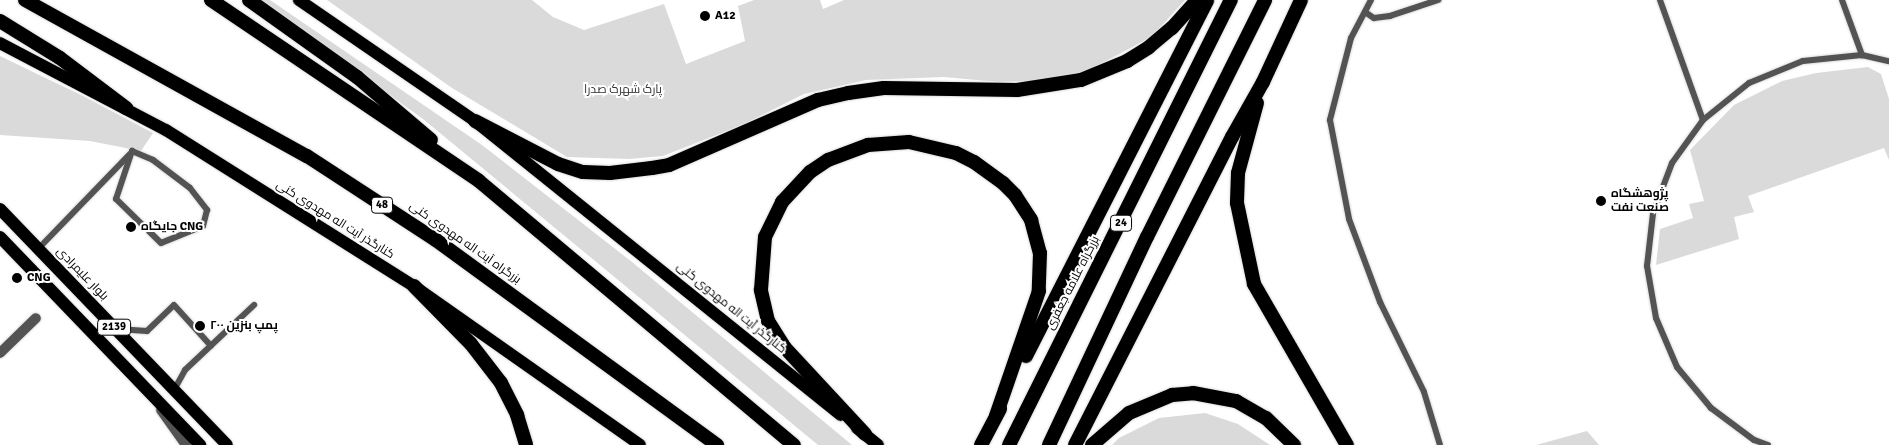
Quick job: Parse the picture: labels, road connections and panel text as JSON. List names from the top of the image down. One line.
{"streets":{"highway":["48","24","بزرگراه آیت اله مهدوی کنی","بزرگراه علامه جعفری"],"main road":["کنارگذر آیت اله مهدوی کنی","بلوار علیمرادی","2139"]},"parks":["پارک شهرک صدرا"],"places":["A12","پژوهشگاه صنعت نفت","جایگاه CNG","CNG","پمپ بنزین ۲۰۰"]}
